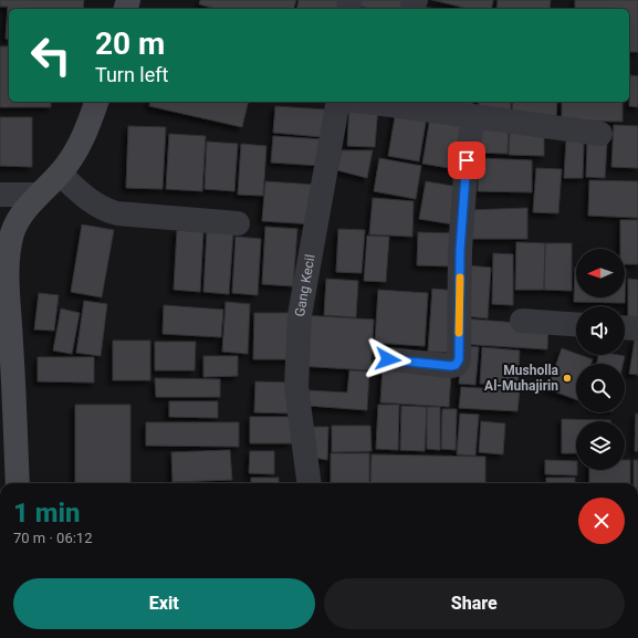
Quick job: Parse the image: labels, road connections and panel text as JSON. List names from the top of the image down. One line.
{"streets":{"street":["Gang Kecil"]},"places":["Musholla Al-Muhajirin"],"north":"left","page":{"turn":["20 m","Turn left"],"heading":["1 min","70 m · 06:12"],"buttons":["Exit","Share"]}}
